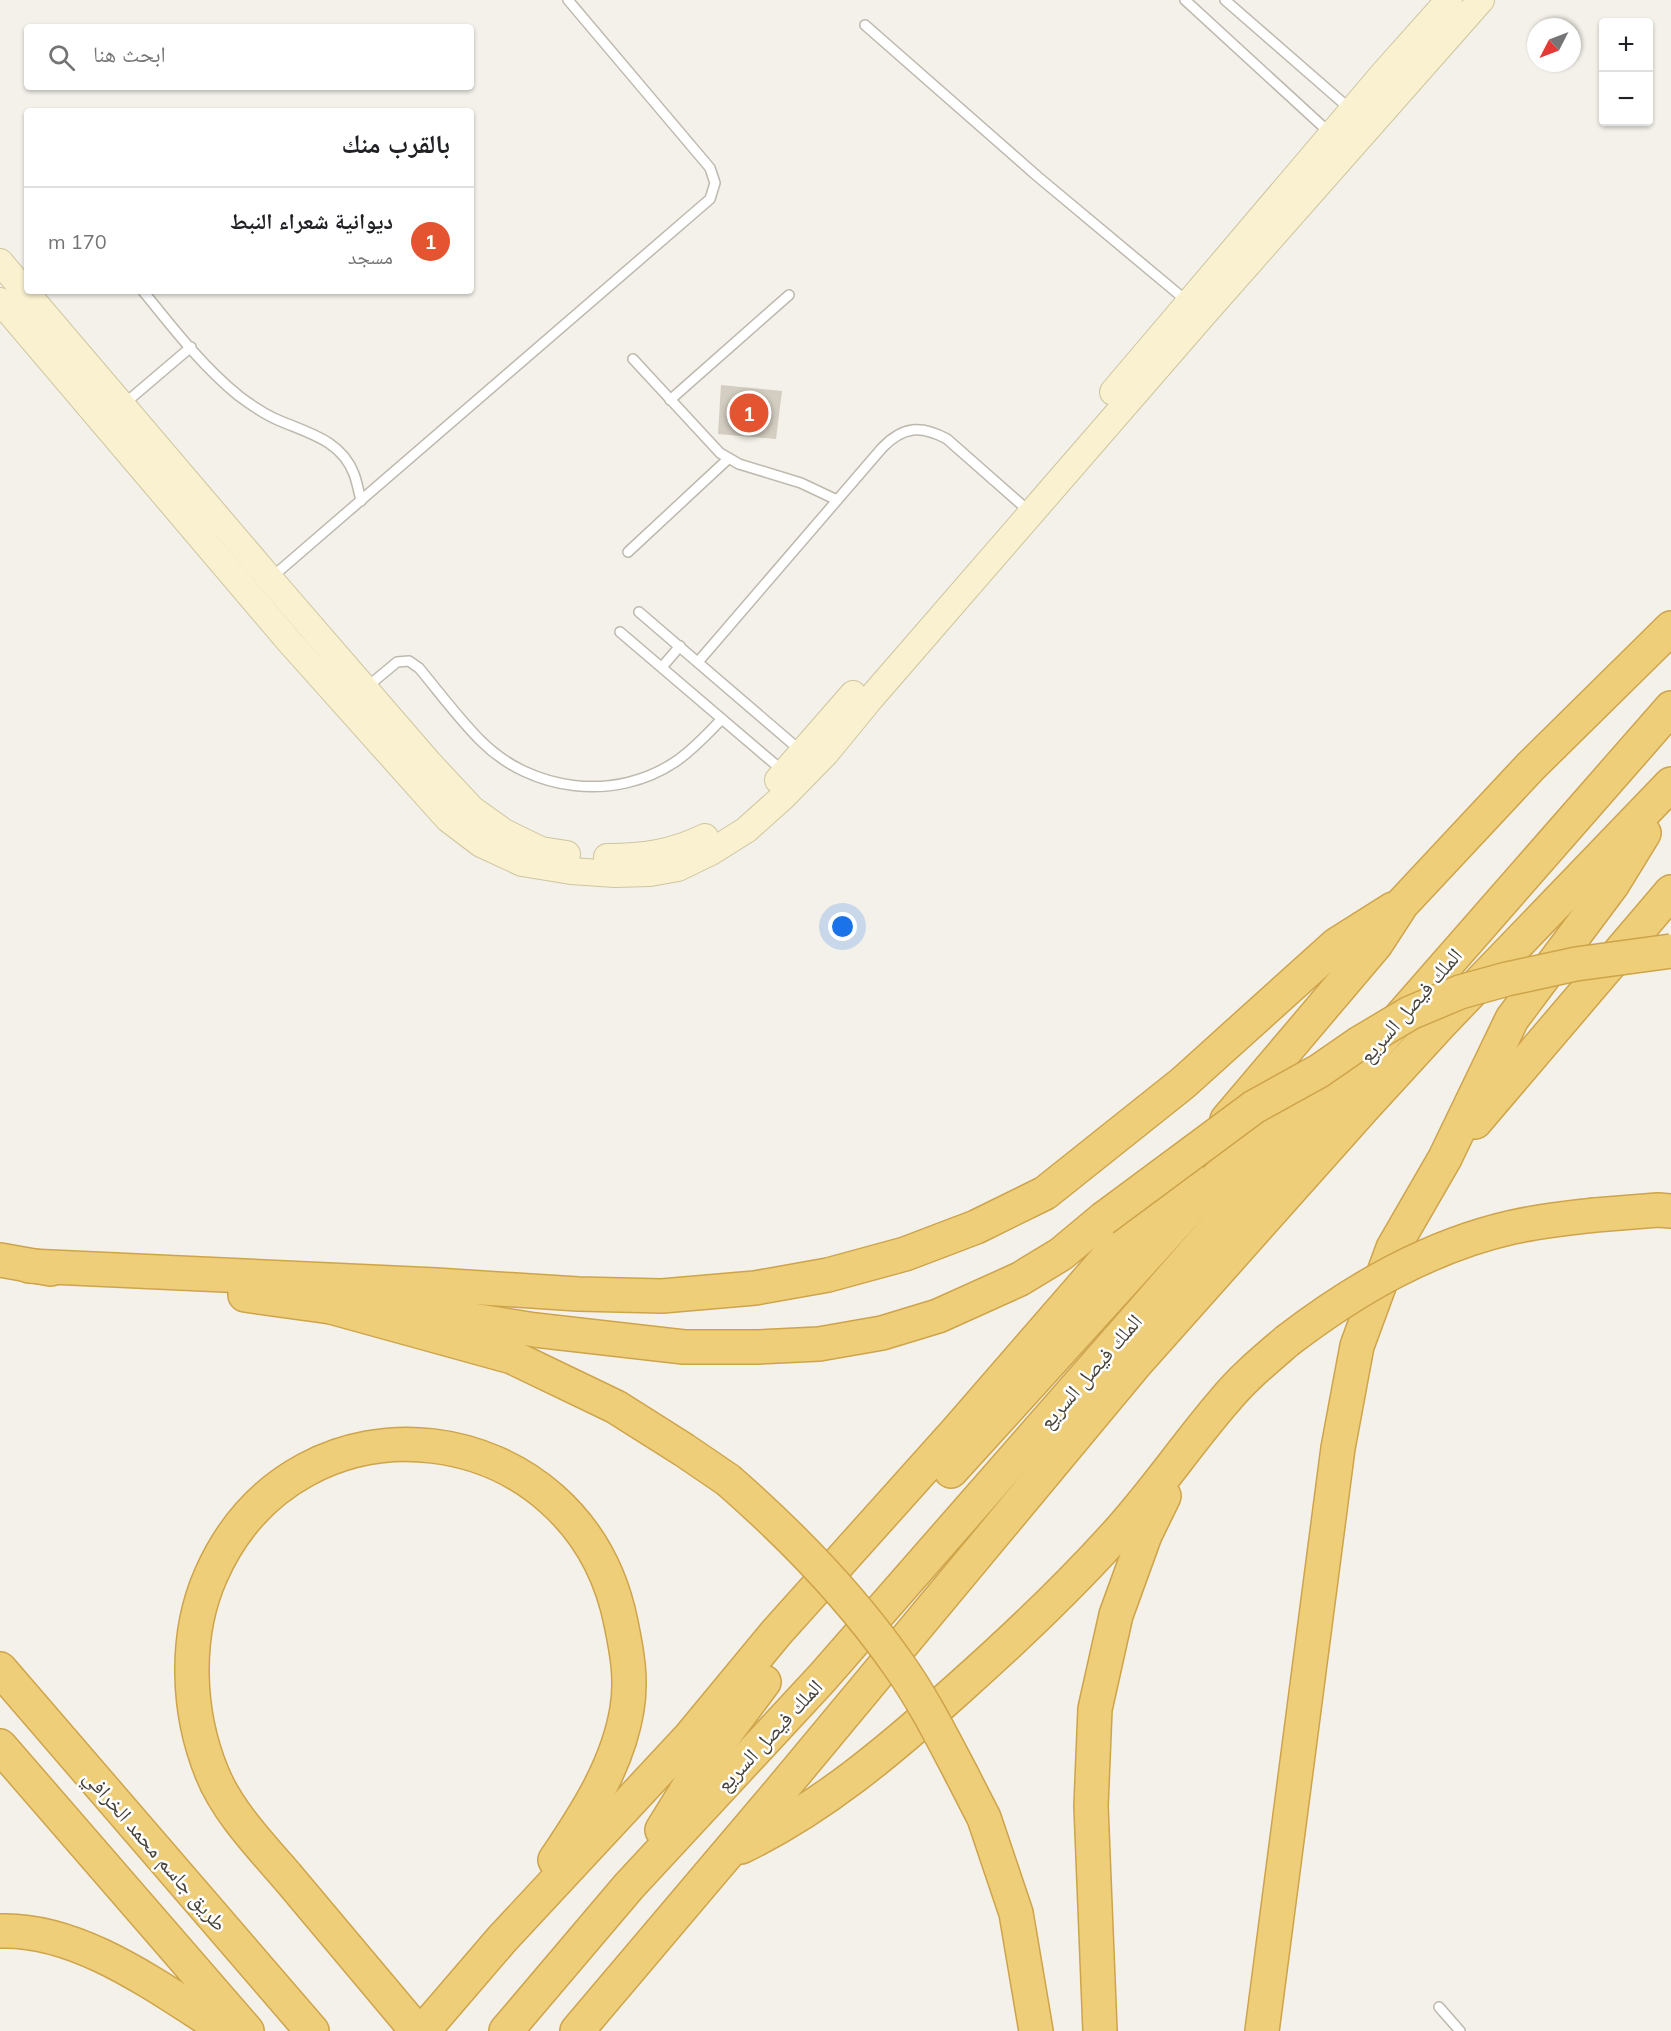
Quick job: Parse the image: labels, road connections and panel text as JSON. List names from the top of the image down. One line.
{"streets":{"highway":["الملك فيصل السريع","طريق جاسم محمد الخرافي"]},"north":"bottom left","page":{"map_buttons":["+","−"],"search":"ابحث هنا","heading":"بالقرب منك","list":[{"mark":"1","name":"ديوانية شعراء النبط","note":"مسجد","value":"170 m"}],"pins":"1"}}
